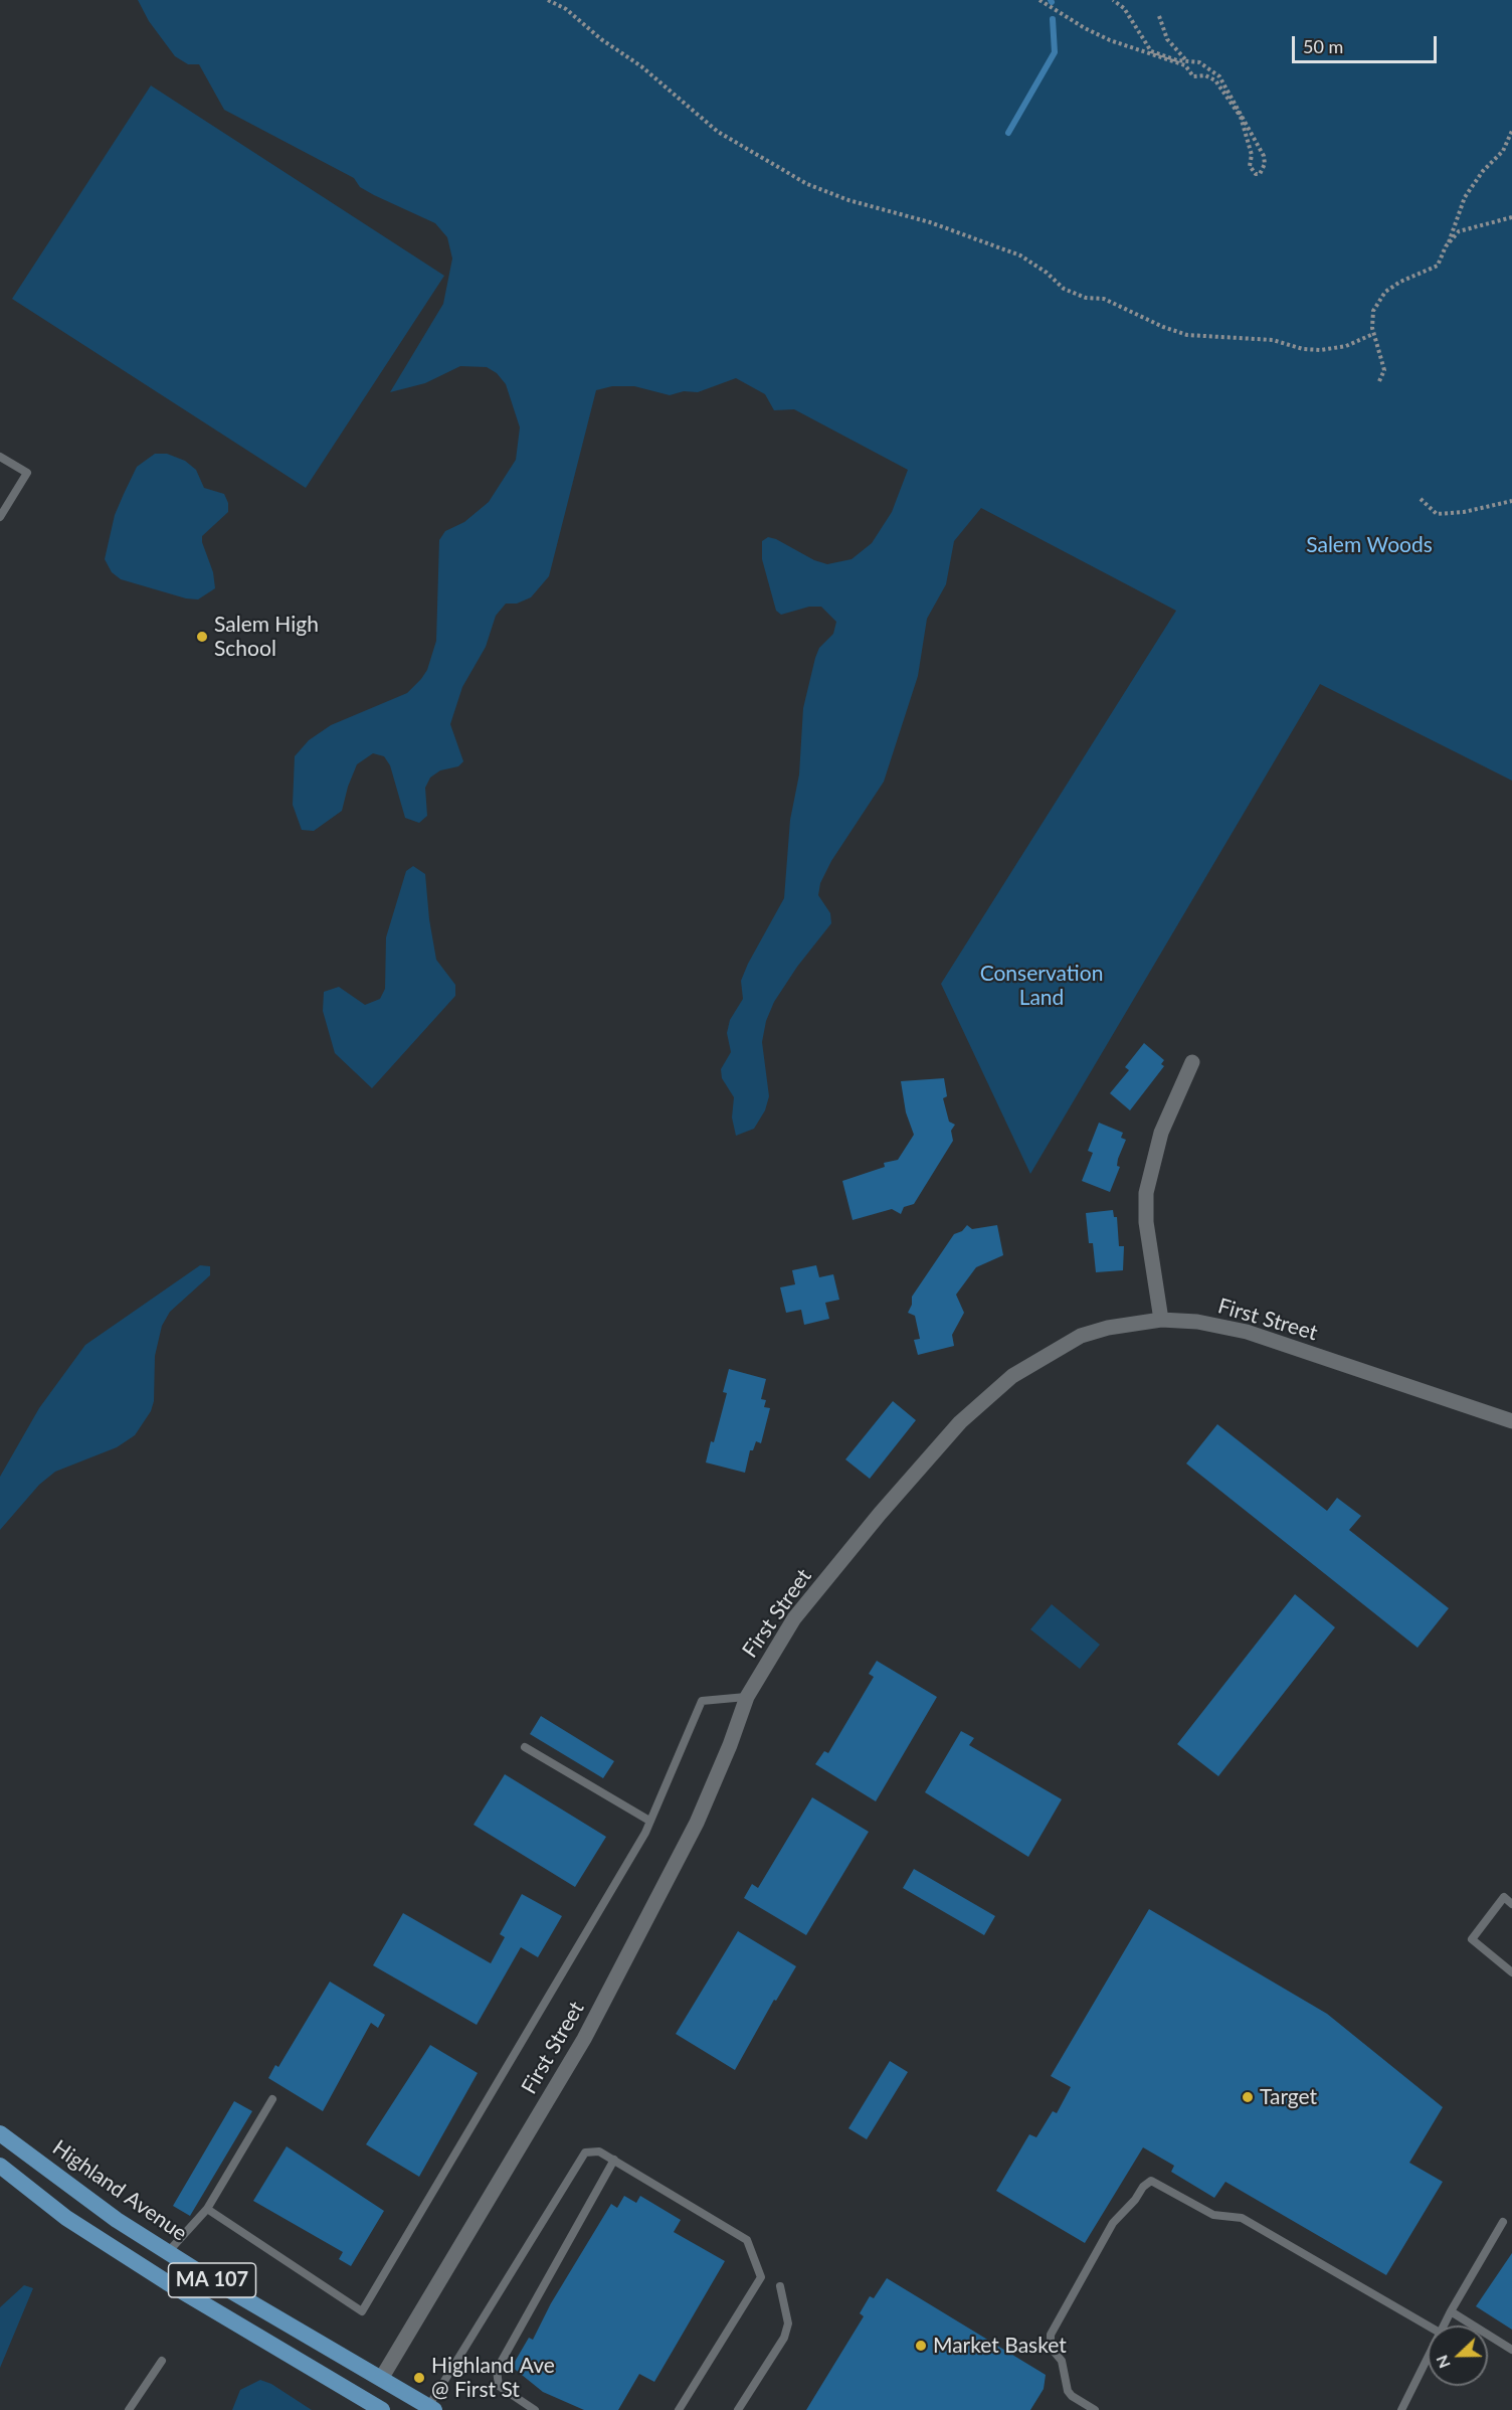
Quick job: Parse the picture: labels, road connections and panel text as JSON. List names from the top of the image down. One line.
{"streets":{"main road":["Highland Avenue","MA 107"],"street":["First Street"]},"crossings":[["First Street","Highland Avenue"]],"parks":["Salem Woods","Conservation Land"],"places":["Salem High School","Target","Market Basket","Highland Ave @ First St"],"scale_bar":"50 m","north":"left"}
